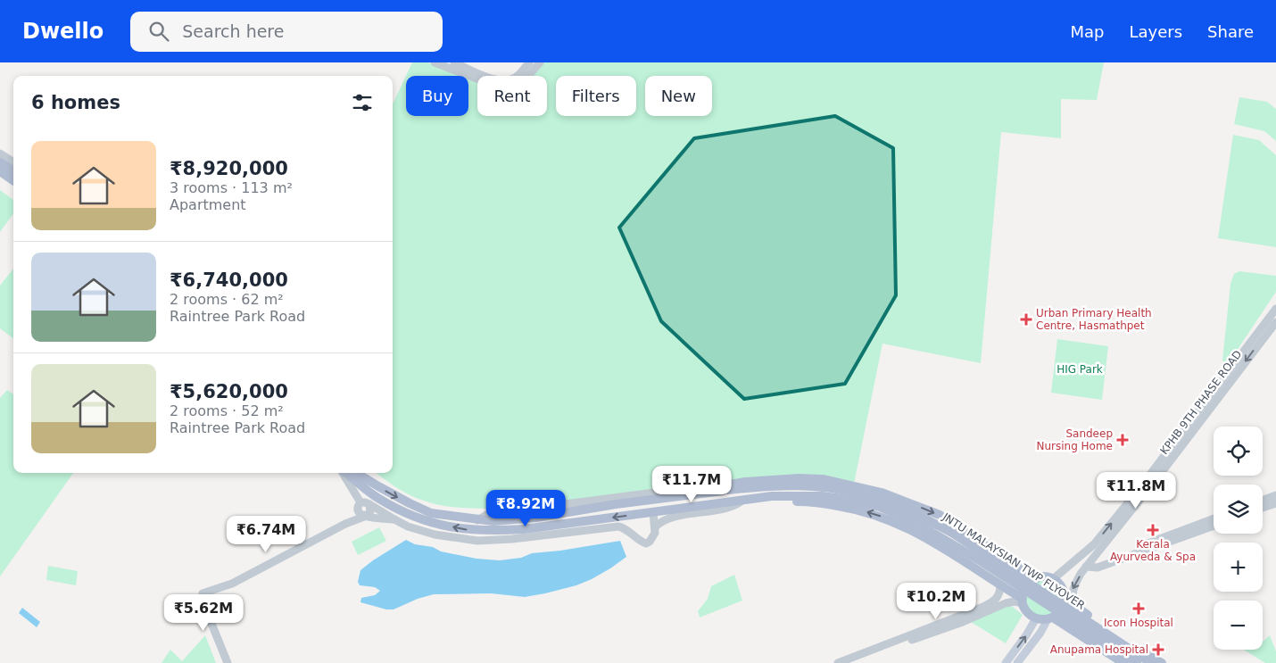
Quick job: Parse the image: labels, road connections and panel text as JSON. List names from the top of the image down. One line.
{"streets":{"main road":["JNTU MALAYSIAN TWP FLYOVER"],"street":["KPHB 9TH PHASE ROAD"]},"parks":["HIG Park"],"places":{"health":["Urban Primary Health Centre, Hasmathpet","Sandeep Nursing Home","Kerala Ayurveda & Spa","Icon Hospital","Anupama Hospital"]},"page":{"header":"Dwello","search":"Search here","nav":["Map","Layers","Share"],"chip":["Buy","Rent","Filters","New"],"heading":"6 homes","list":[{"name":"₹8,920,000","note":"3 rooms · 113 m² · Apartment"},{"name":"₹6,740,000","note":"2 rooms · 62 m² · Raintree Park Road"},{"name":"₹5,620,000","note":"2 rooms · 52 m² · Raintree Park Road"}],"map_buttons":["+","−"],"price":["₹11.7M","₹11.8M","₹8.92M","₹6.74M","₹10.2M","₹5.62M"]}}
